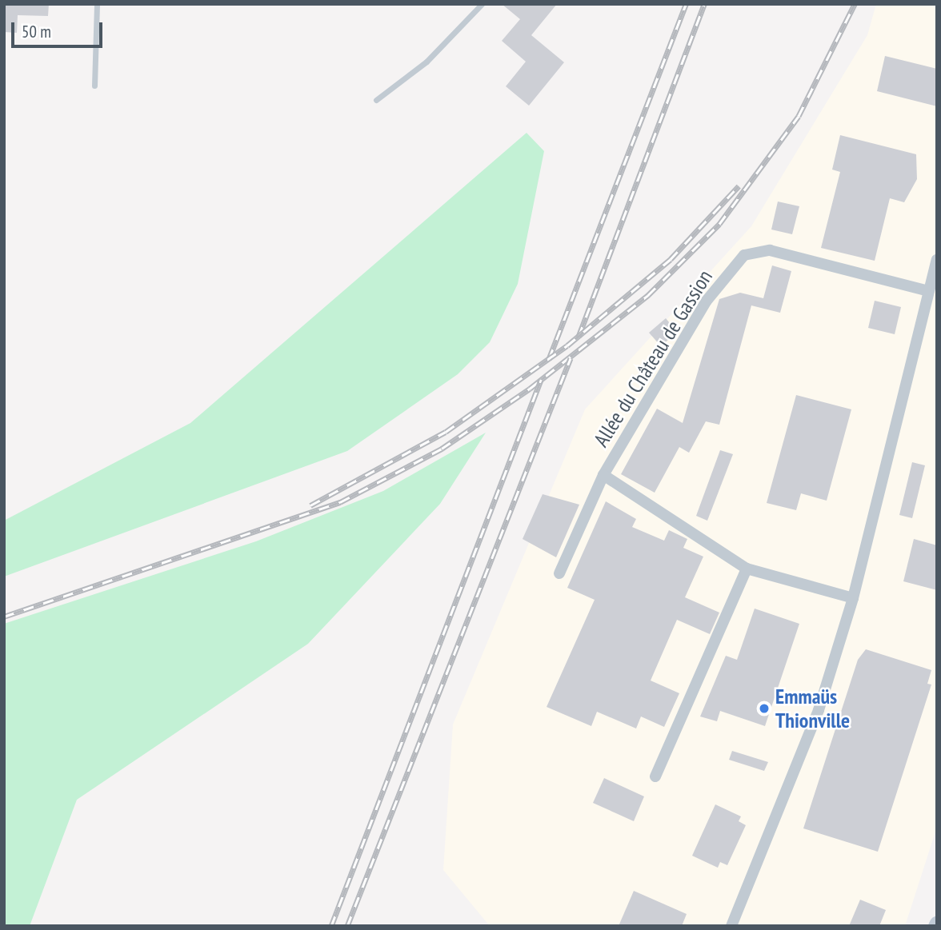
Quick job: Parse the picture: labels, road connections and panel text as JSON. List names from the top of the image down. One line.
{"streets":{"street":["Allée du Château de Gassion"]},"places":["Emmaüs Thionville"],"scale_bar":"50 m"}
